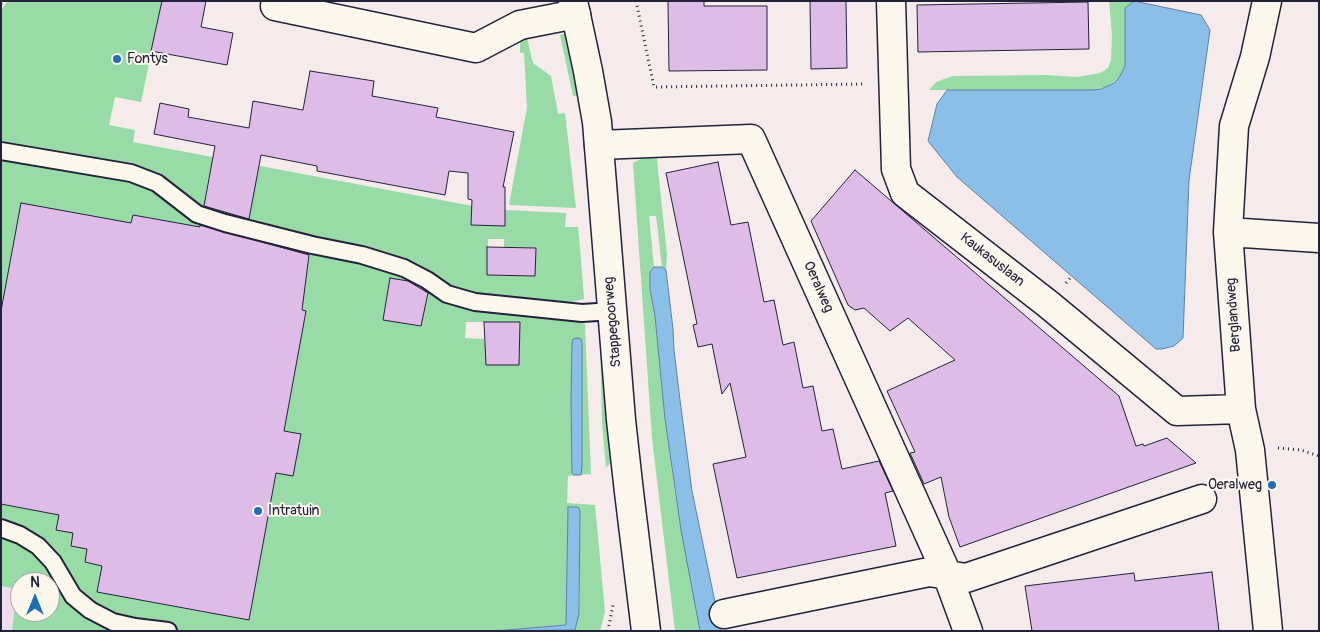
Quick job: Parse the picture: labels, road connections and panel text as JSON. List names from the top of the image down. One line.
{"streets":{"street":["Kaukasuslaan","Oeralweg","Berglandweg","Stappegoorweg"]},"crossings":[["Kaukasuslaan","Berglandweg"],["Oeralweg","Stappegoorweg"]],"places":["Fontys","Oeralweg","Intratuin"],"north":"top"}
